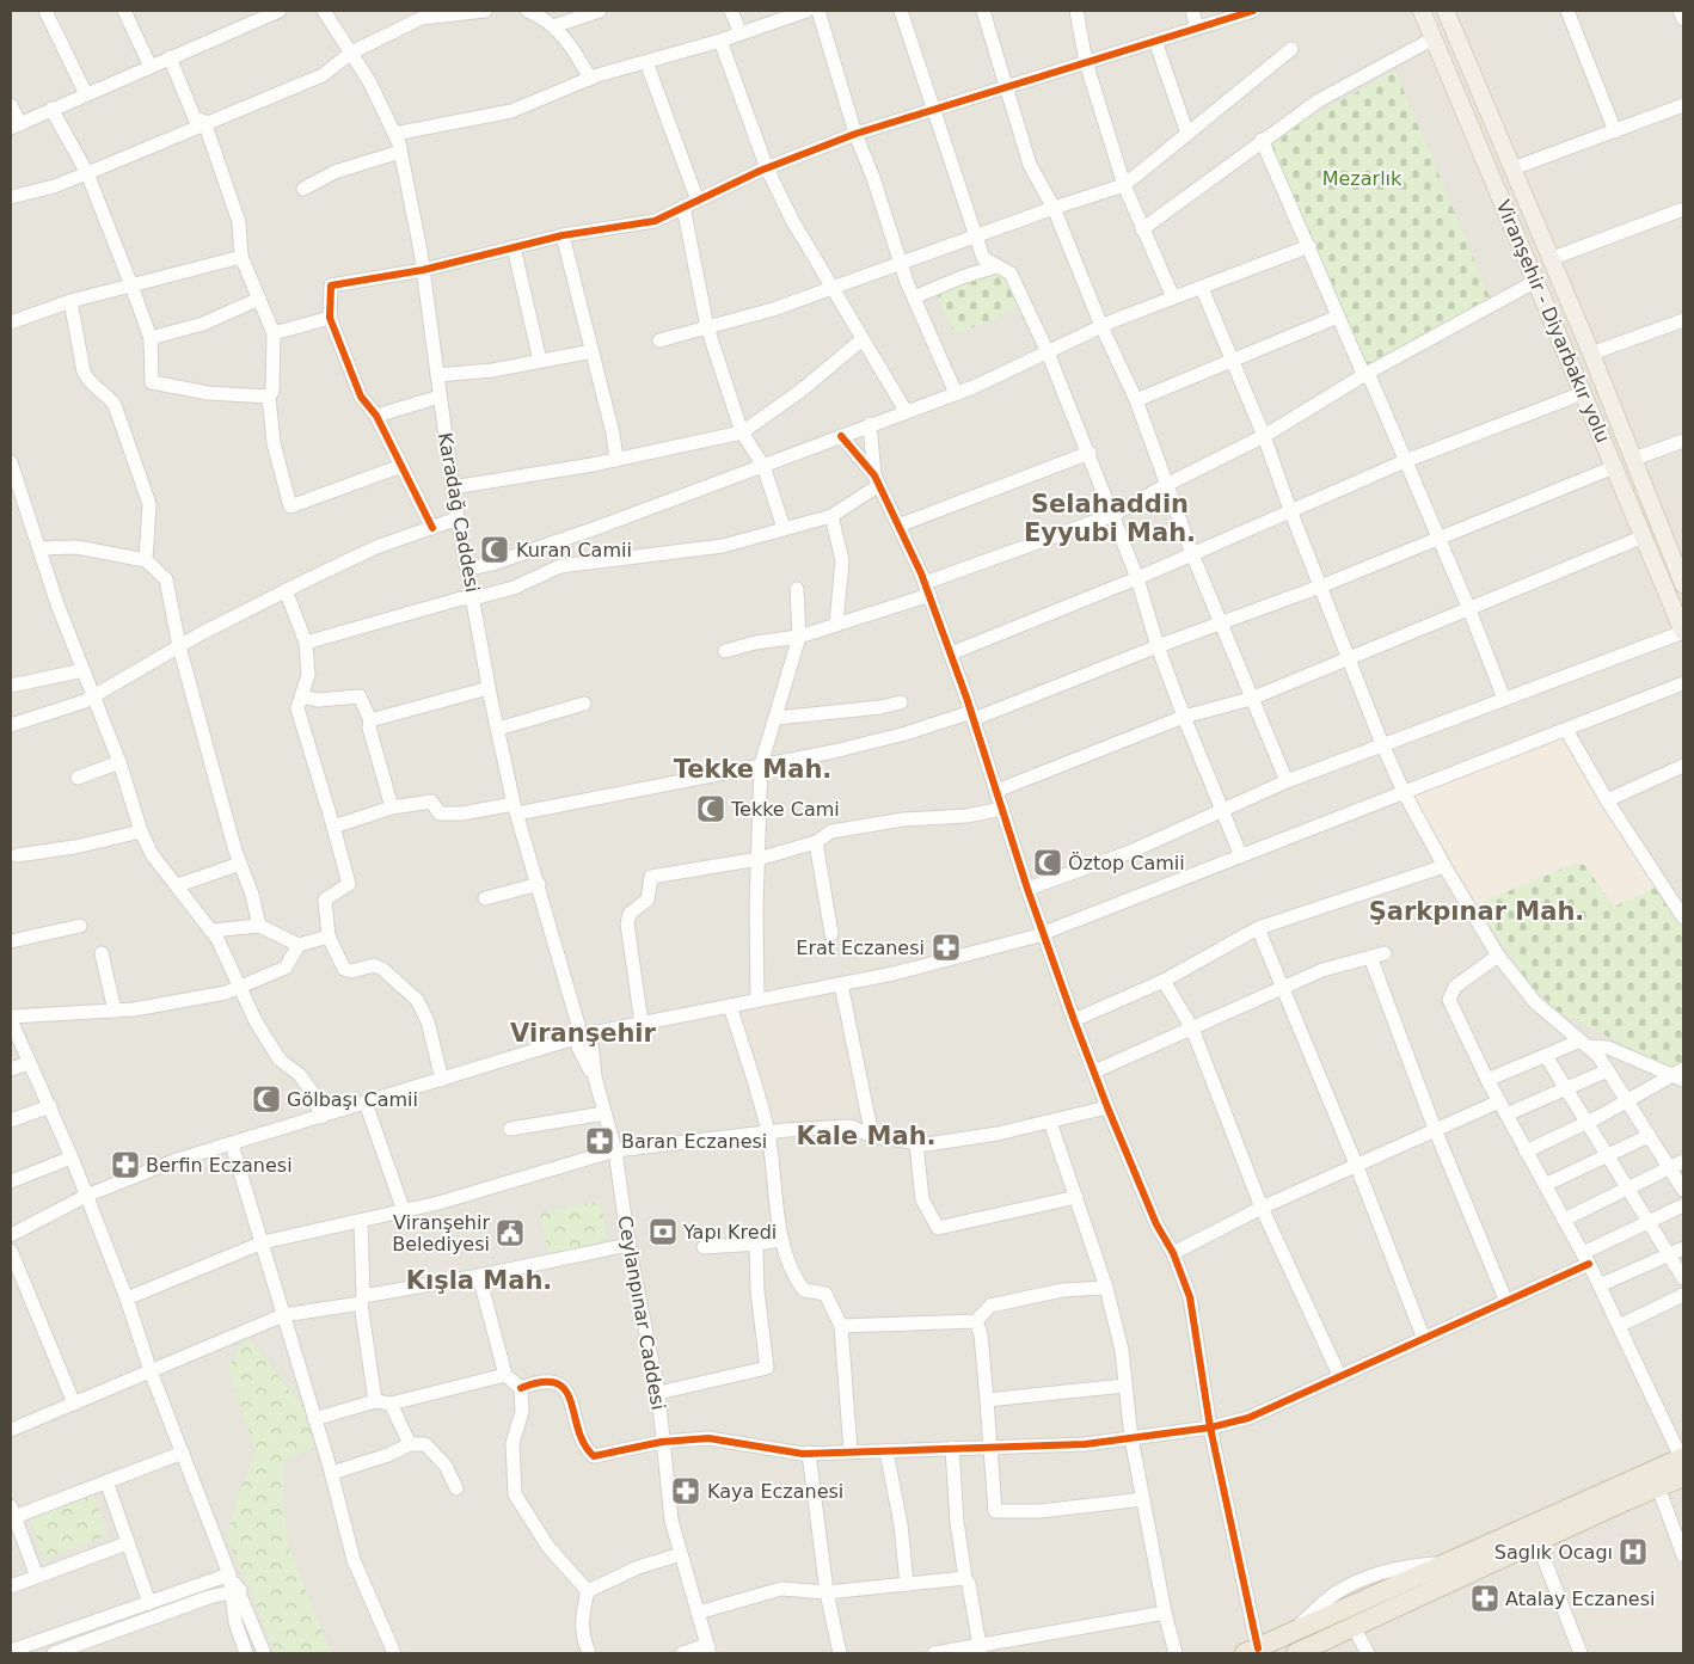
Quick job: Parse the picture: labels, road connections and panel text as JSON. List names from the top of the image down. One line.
{"streets":{"main road":["Viranşehir - Diyarbakır yolu"],"street":["Karadağ Caddesi","Ceylanpınar Caddesi"]},"crossings":[["Karadağ Caddesi","Ceylanpınar Caddesi"]],"districts":["Selahaddin Eyyubi Mah.","Tekke Mah.","Şarkpınar Mah.","Viranşehir","Kale Mah.","Kışla Mah."],"parks":["Mezarlık"],"places":{"mosque":["Kuran Camii","Tekke Cami","Öztop Camii","Gölbaşı Camii"],"pharmacy":["Erat Eczanesi","Baran Eczanesi","Berfin Eczanesi","Kaya Eczanesi","Atalay Eczanesi"],"bank":["Yapı Kredi"],"public building":["Viranşehir Belediyesi"],"hospital":["Saglık Ocagı"]}}
